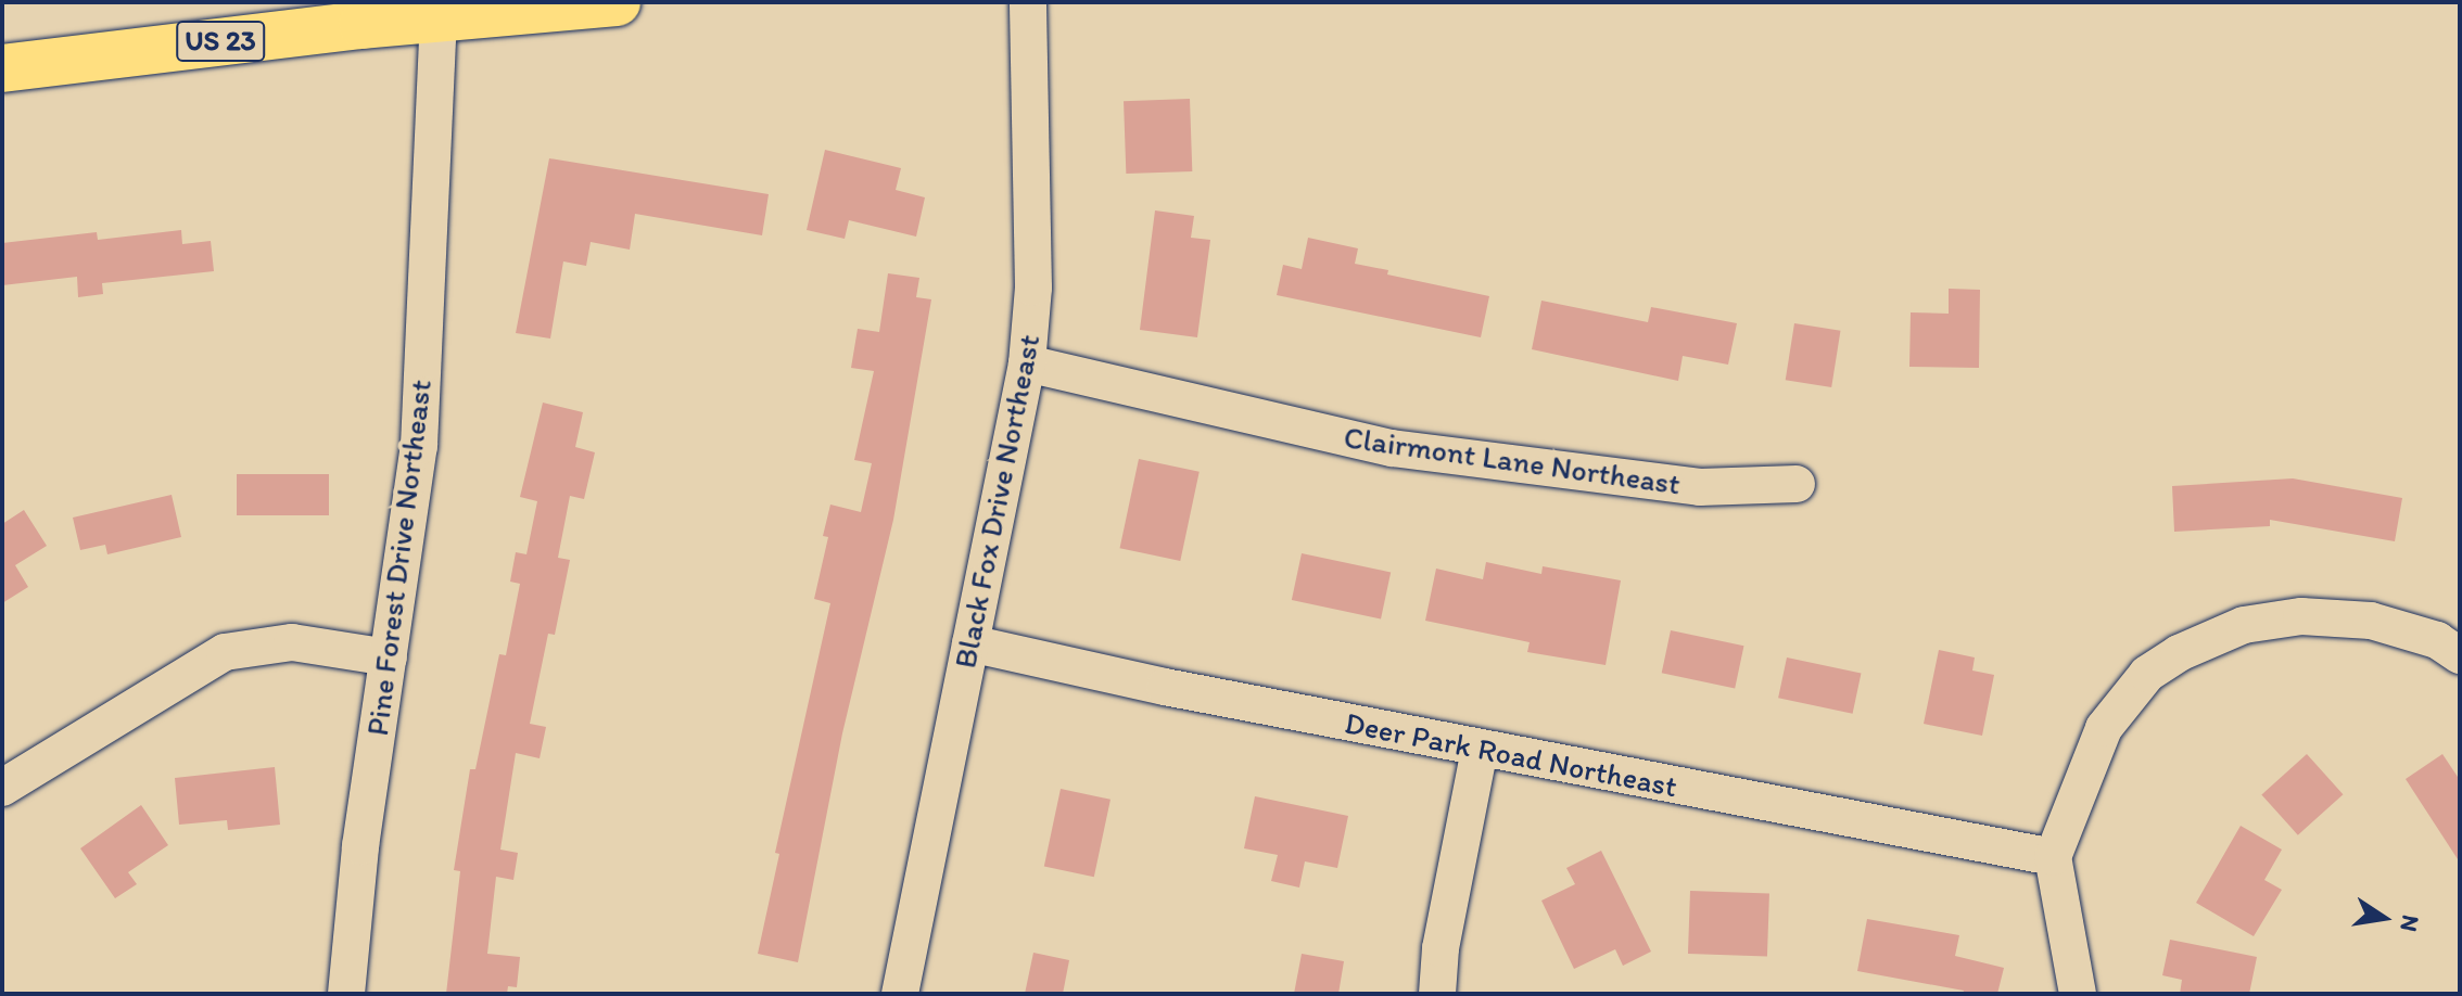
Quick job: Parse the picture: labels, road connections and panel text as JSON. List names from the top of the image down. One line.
{"streets":{"main road":["US 23"],"street":["Clairmont Lane Northeast","Black Fox Drive Northeast","Pine Forest Drive Northeast","Deer Park Road Northeast"]},"crossings":[["US 23","Pine Forest Drive Northeast"],["Clairmont Lane Northeast","Black Fox Drive Northeast"],["Black Fox Drive Northeast","Deer Park Road Northeast"]],"north":"right"}
